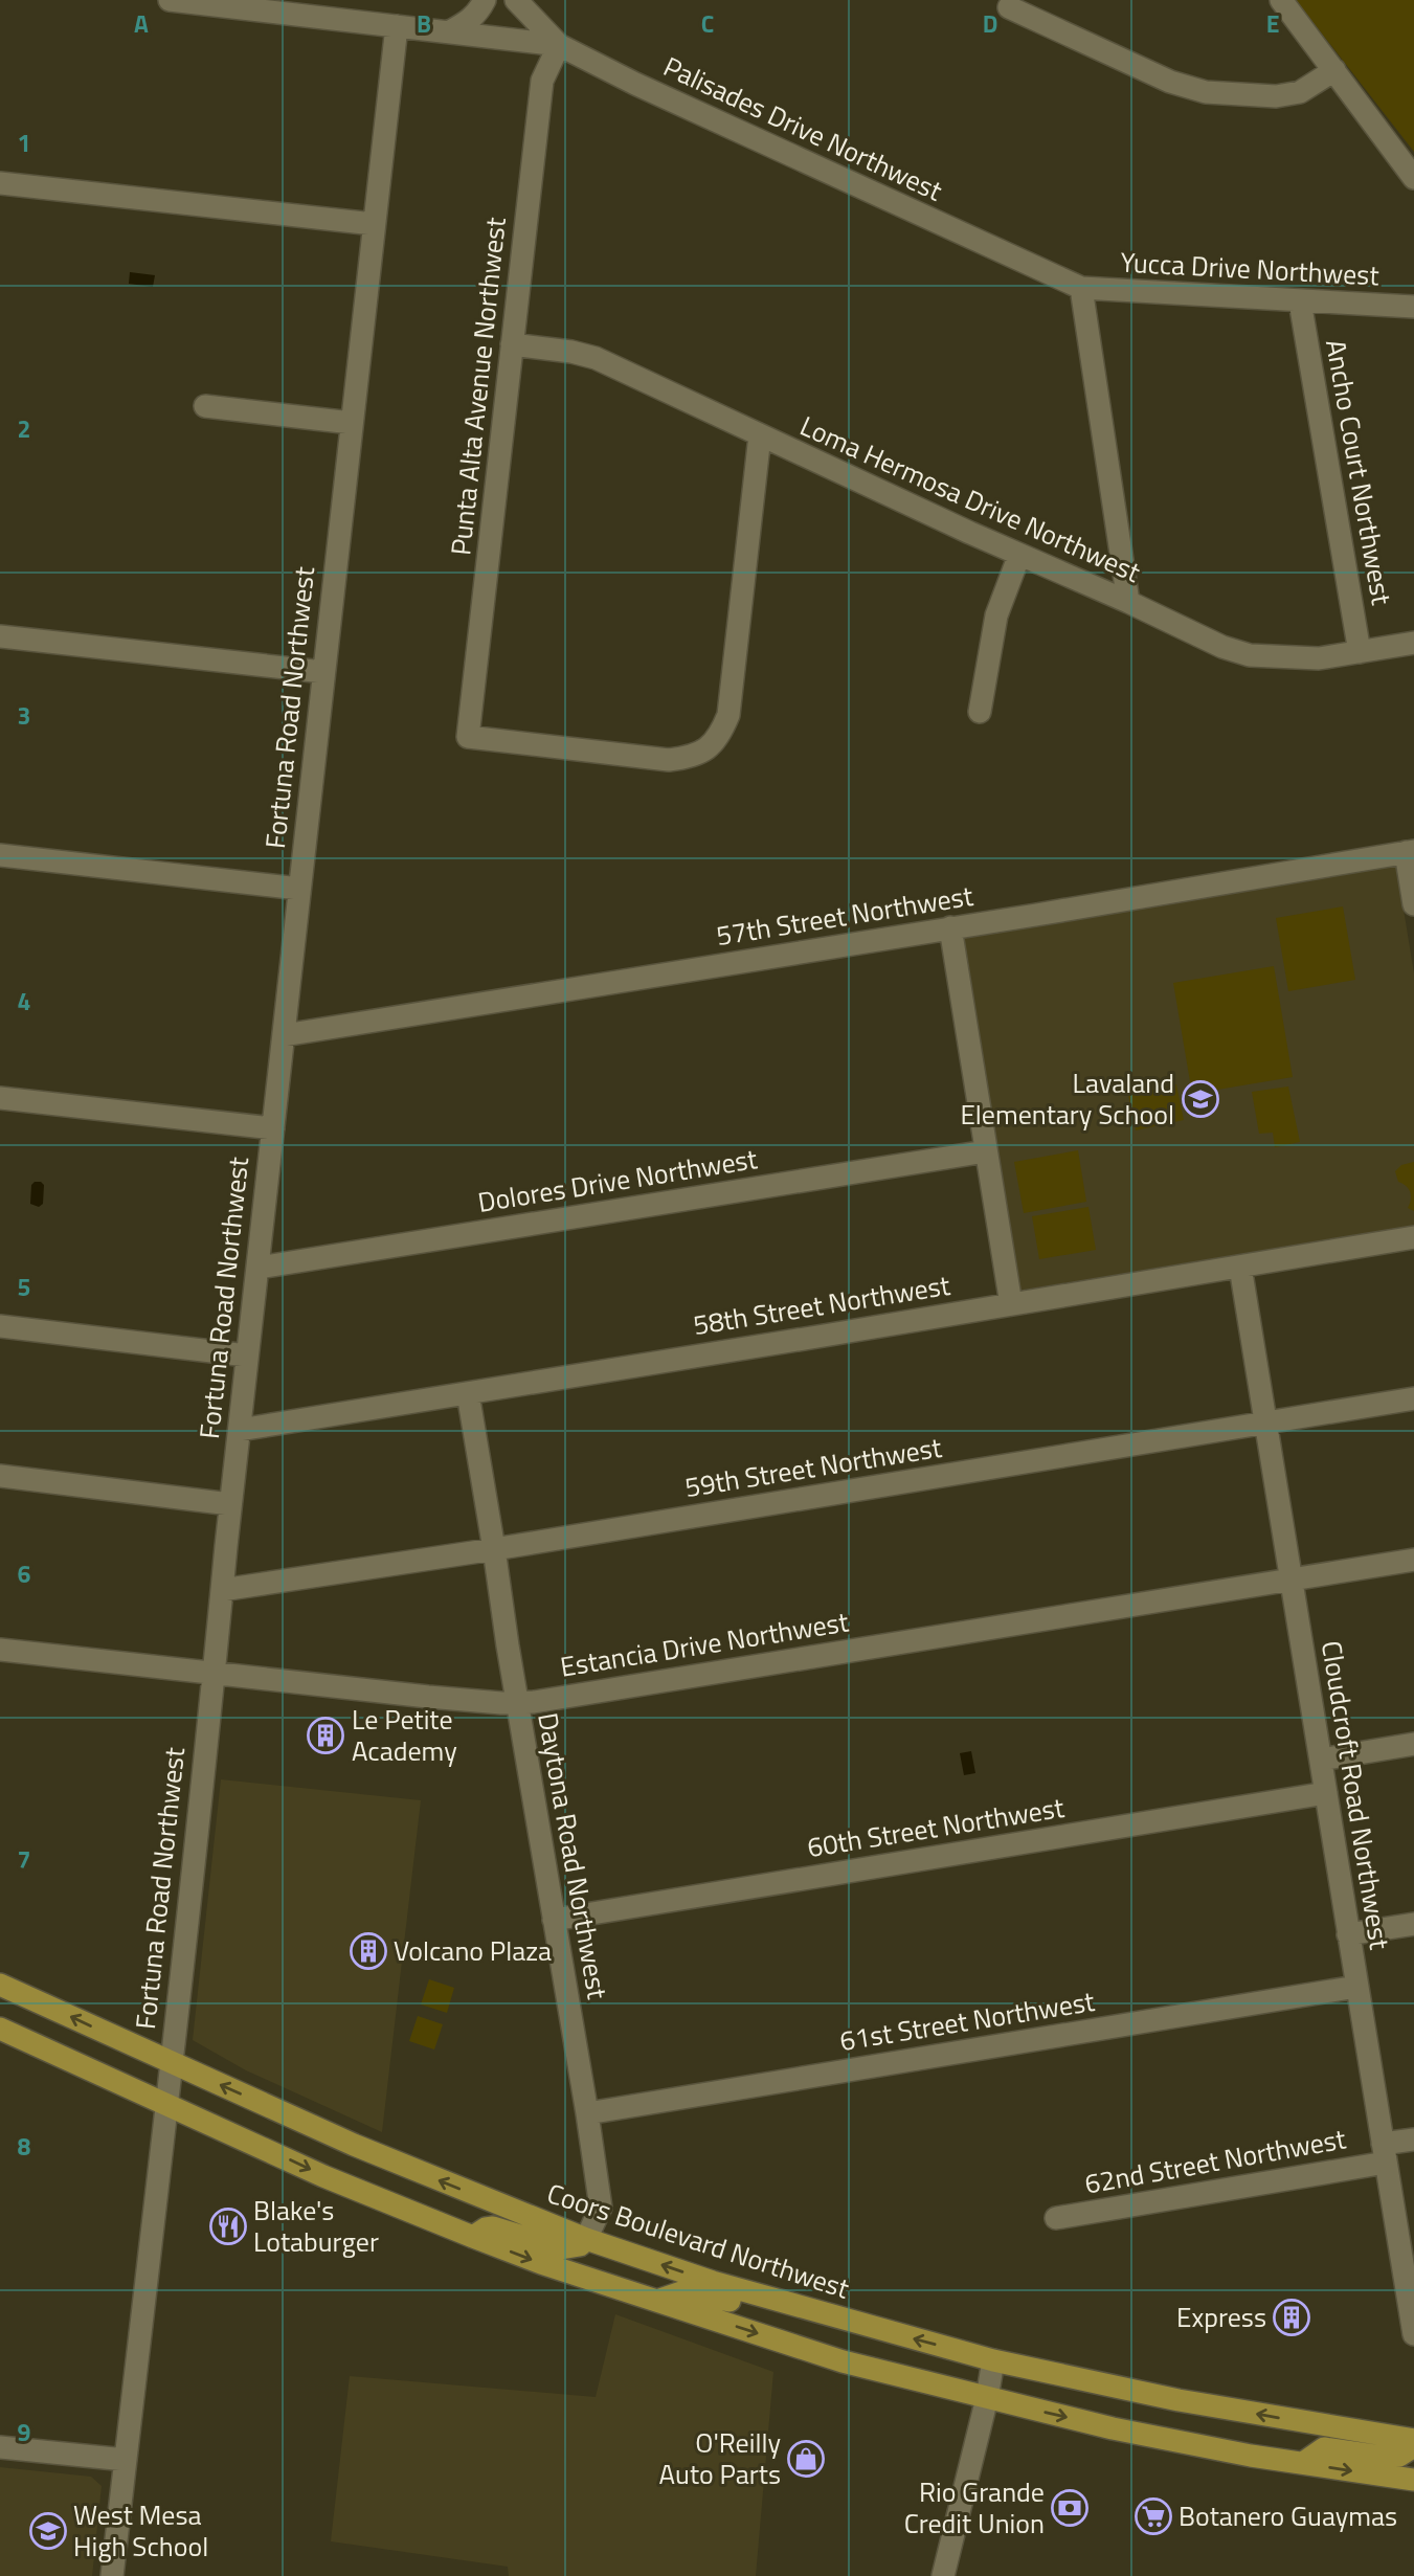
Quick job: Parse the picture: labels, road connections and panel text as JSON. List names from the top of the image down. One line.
{"streets":{"main road":["Coors Boulevard Northwest"],"street":["Palisades Drive Northwest","Yucca Drive Northwest","Punta Alta Avenue Northwest","Ancho Court Northwest","Loma Hermosa Drive Northwest","Fortuna Road Northwest","57th Street Northwest","Dolores Drive Northwest","58th Street Northwest","59th Street Northwest","Estancia Drive Northwest","Cloudcroft Road Northwest","60th Street Northwest","Daytona Road Northwest","61st Street Northwest","62nd Street Northwest"]},"crossings":[["Palisades Drive Northwest","Yucca Drive Northwest"],["Palisades Drive Northwest","Punta Alta Avenue Northwest"],["Yucca Drive Northwest","Ancho Court Northwest"],["Punta Alta Avenue Northwest","Loma Hermosa Drive Northwest"],["Ancho Court Northwest","Loma Hermosa Drive Northwest"],["Fortuna Road Northwest","57th Street Northwest"],["Fortuna Road Northwest","Dolores Drive Northwest"],["Fortuna Road Northwest","58th Street Northwest"],["Fortuna Road Northwest","59th Street Northwest"],["Fortuna Road Northwest","Estancia Drive Northwest"],["Fortuna Road Northwest","Coors Boulevard Northwest"],["58th Street Northwest","Cloudcroft Road Northwest"],["58th Street Northwest","Daytona Road Northwest"],["59th Street Northwest","Cloudcroft Road Northwest"],["59th Street Northwest","Daytona Road Northwest"],["Estancia Drive Northwest","Cloudcroft Road Northwest"],["Estancia Drive Northwest","Daytona Road Northwest"],["Cloudcroft Road Northwest","60th Street Northwest"],["Cloudcroft Road Northwest","61st Street Northwest"],["Cloudcroft Road Northwest","62nd Street Northwest"],["60th Street Northwest","Daytona Road Northwest"],["Daytona Road Northwest","61st Street Northwest"],["Daytona Road Northwest","Coors Boulevard Northwest"]],"places":{"school or university":["Lavaland Elementary School","West Mesa High School"],"building":["Le Petite Academy","Volcano Plaza","Express"],"restaurant":["Blake's Lotaburger"],"shop":["O'Reilly Auto Parts"],"bank":["Rio Grande Credit Union"],"supermarket":["Botanero Guaymas"]},"grid":{"columns":["A","B","C","D","E"],"rows":["1","2","3","4","5","6","7","8","9"]}}
